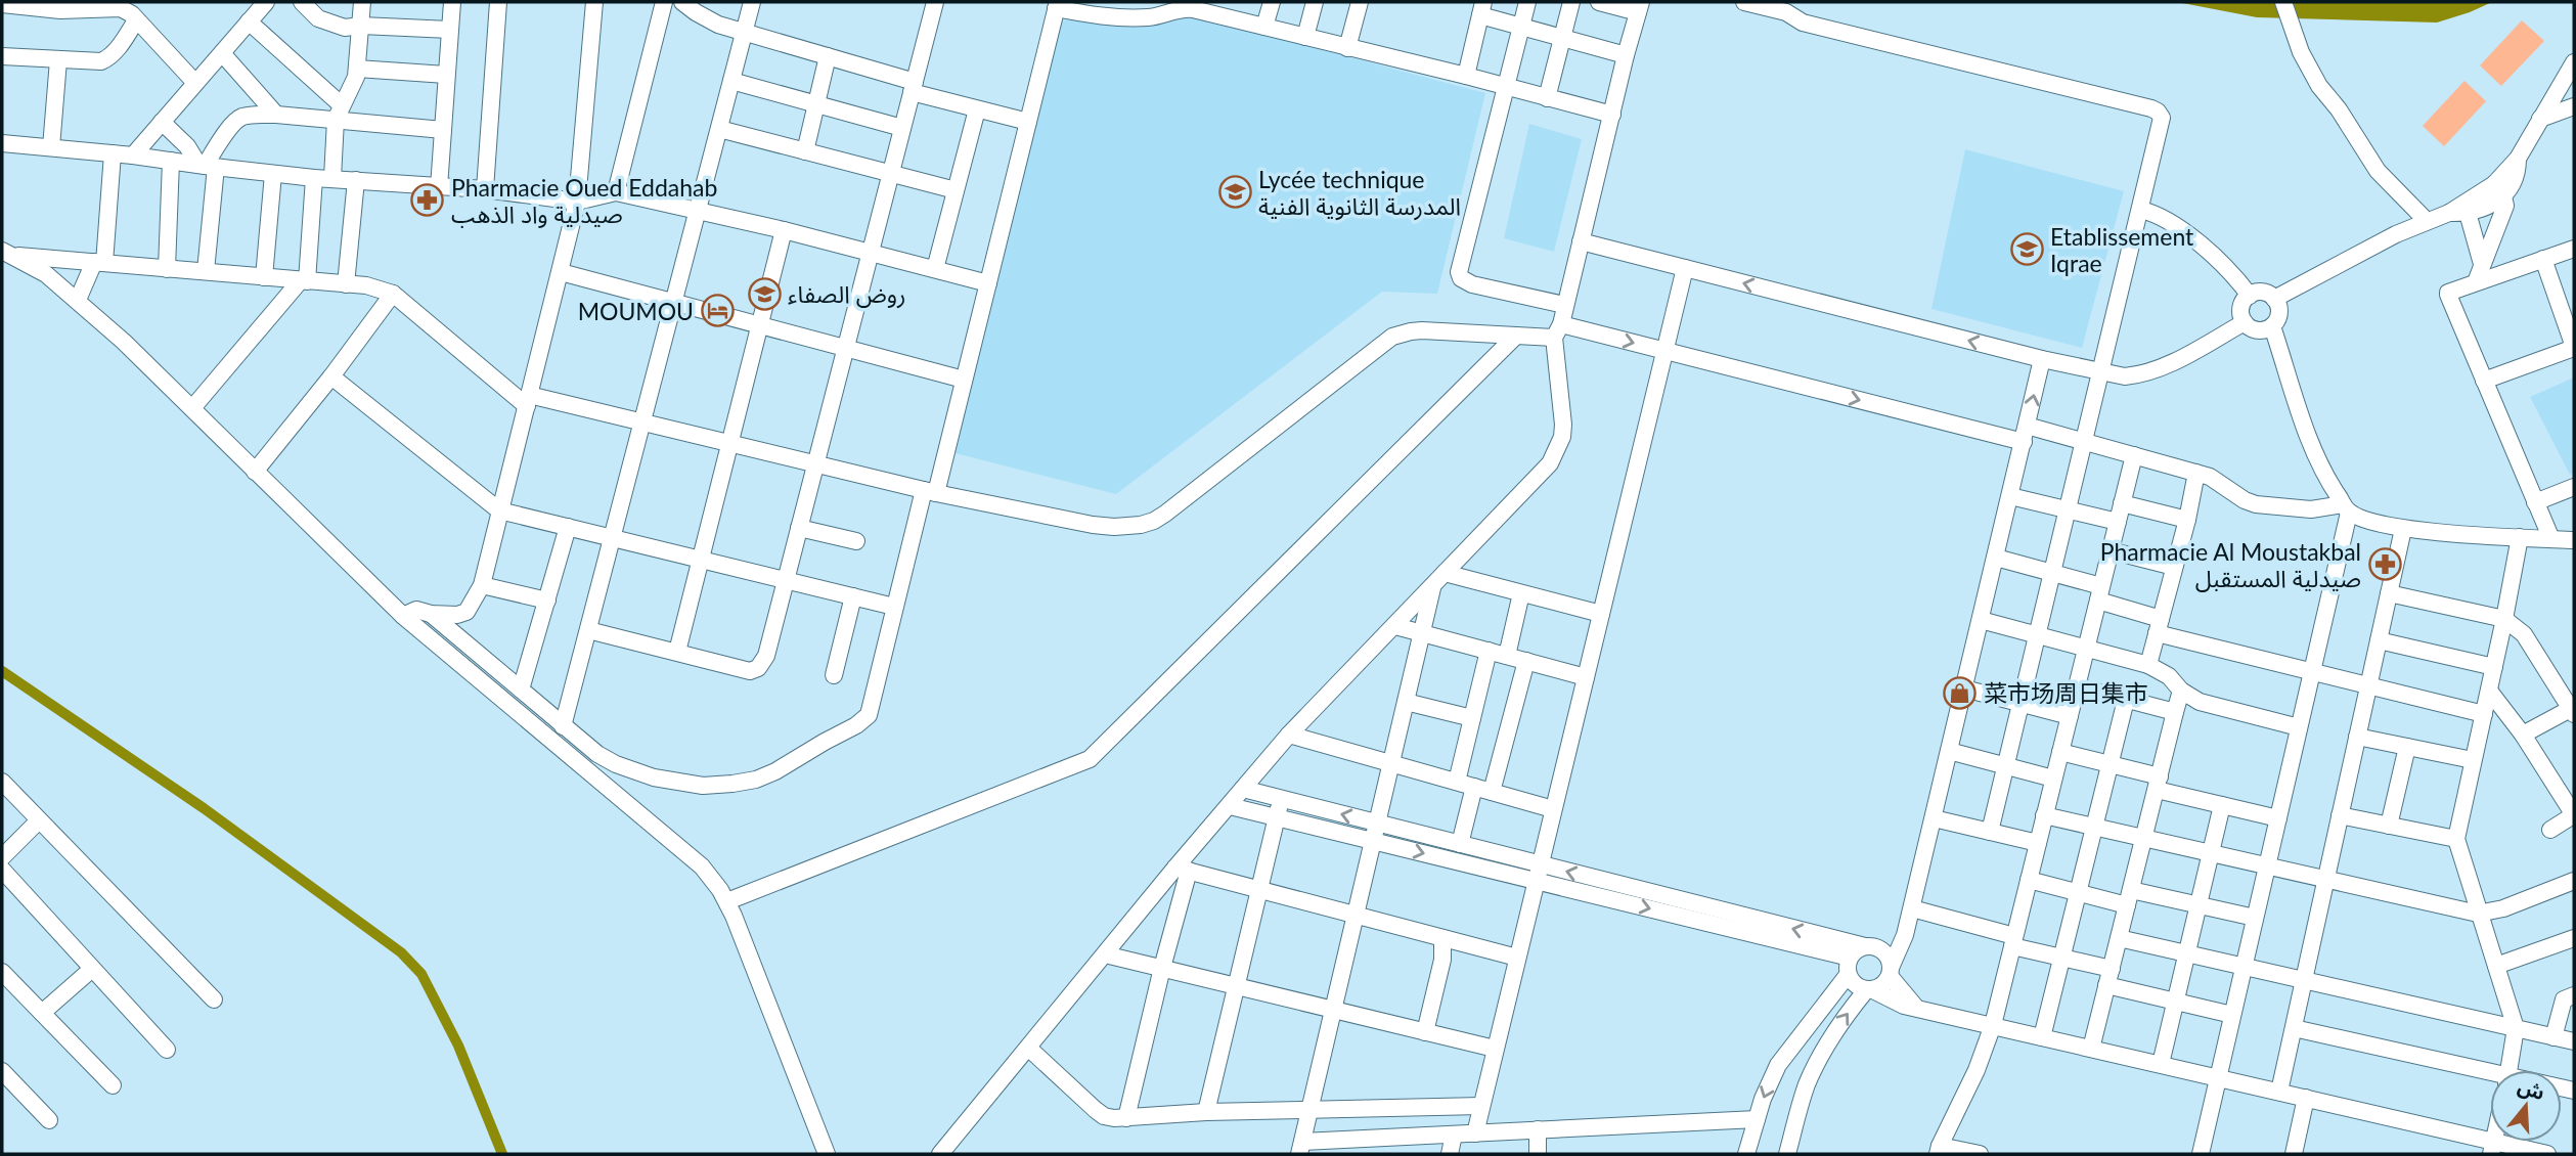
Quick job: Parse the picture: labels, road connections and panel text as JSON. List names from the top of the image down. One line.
{"places":{"school or university":["Lycée technique المدرسة الثانوية الفنية","Etablissement Iqrae","روض الصفاء"],"pharmacy":["Pharmacie Oued Eddahab صيدلية واد الذهب","Pharmacie Al Moustakbal صيدلية المستقبل"],"hotel":["MOUMOU"],"shop":["菜市场周日集市"]},"north":"top"}
